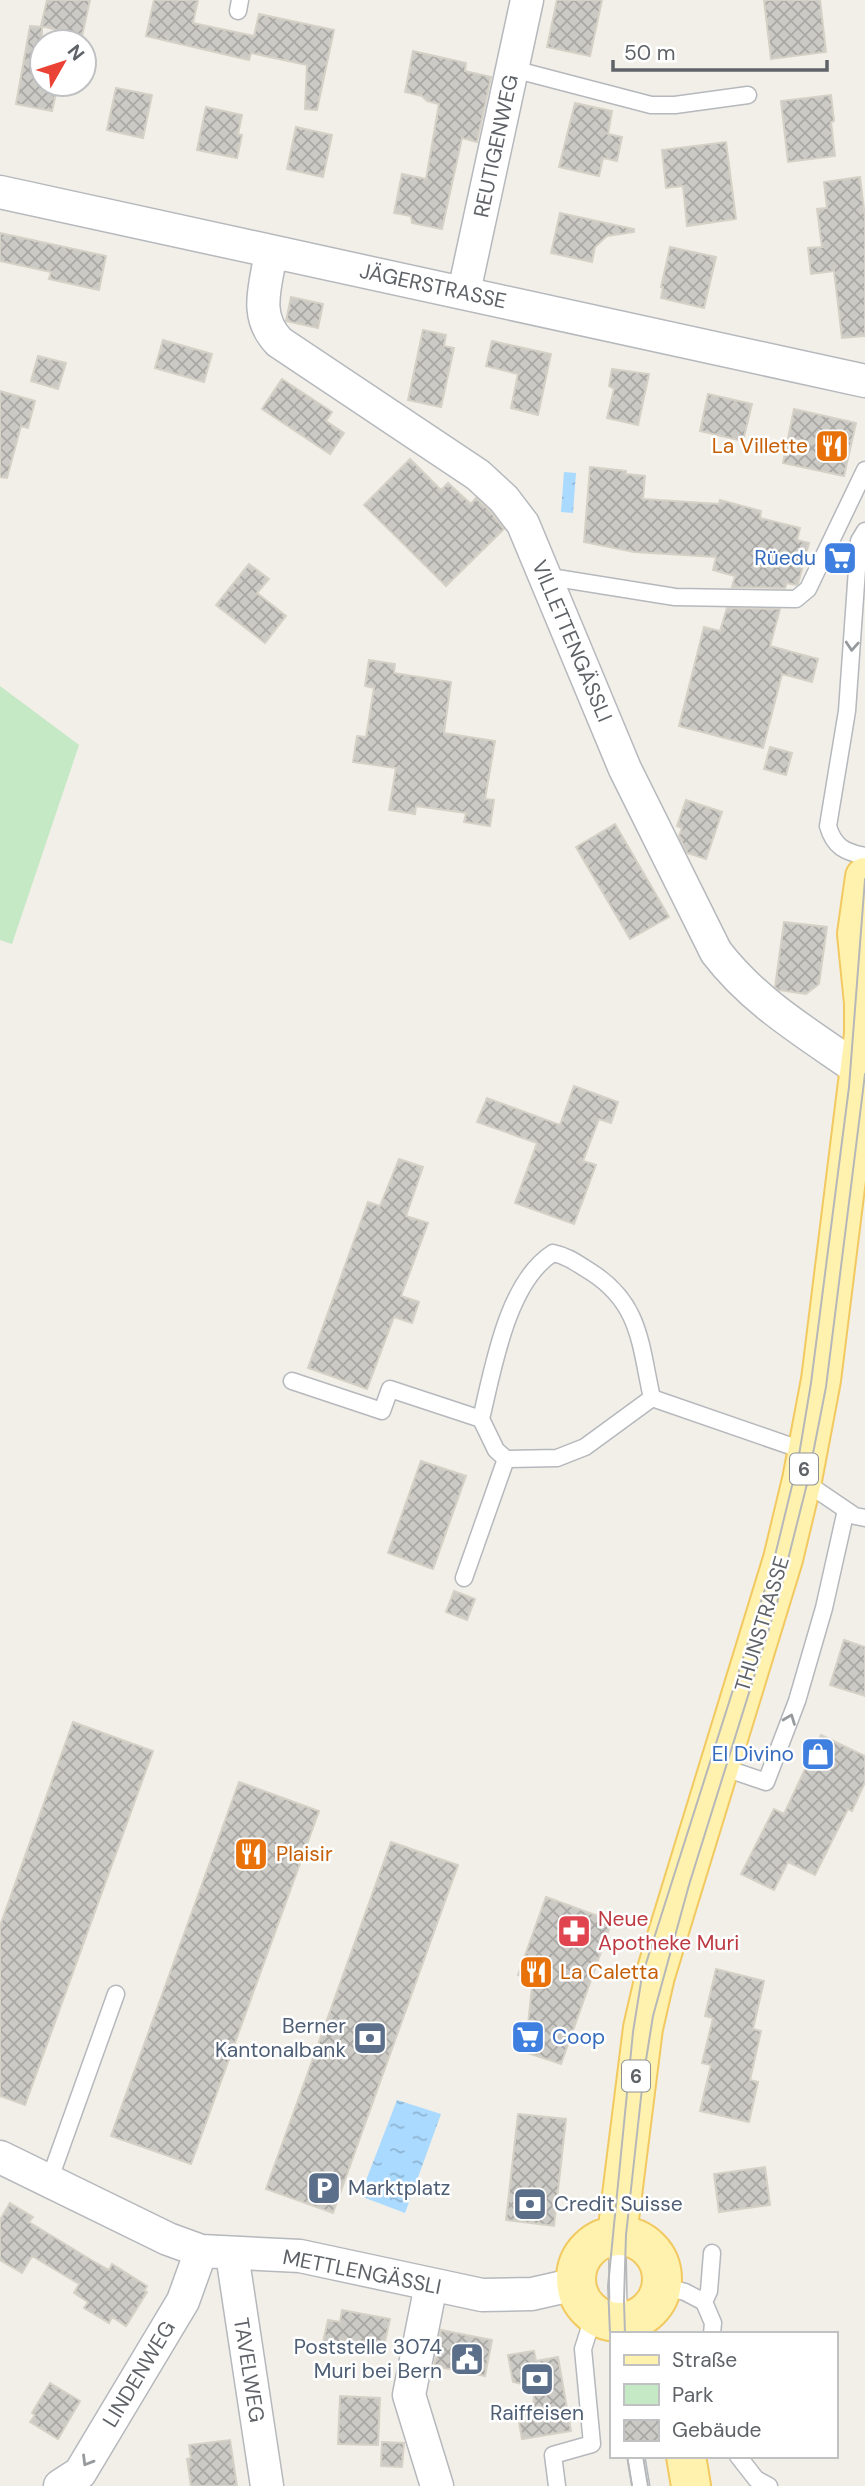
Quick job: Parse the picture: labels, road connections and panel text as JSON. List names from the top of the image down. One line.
{"streets":{"main road":["6","THUNSTRASSE"],"street":["REUTIGENWEG","JÄGERSTRASSE","VILLETTENGÄSSLI","METTLENGÄSSLI","TAVELWEG","LINDENWEG"]},"crossings":[["REUTIGENWEG","JÄGERSTRASSE"],["JÄGERSTRASSE","VILLETTENGÄSSLI"],["VILLETTENGÄSSLI","THUNSTRASSE"],["METTLENGÄSSLI","TAVELWEG"],["METTLENGÄSSLI","LINDENWEG"],["TAVELWEG","LINDENWEG"]],"one_way":["LINDENWEG"],"places":{"restaurant":["La Villette","Plaisir","La Caletta"],"supermarket":["Rüedu","Coop"],"shop":["El Divino"],"pharmacy":["Neue Apotheke Muri"],"bank":["Berner Kantonalbank","Credit Suisse","Raiffeisen"],"parking":["Marktplatz"],"public building":["Poststelle 3074 Muri bei Bern"]},"legend":["Straße","Park","Gebäude"],"scale_bar":"50 m","north":"top right"}
